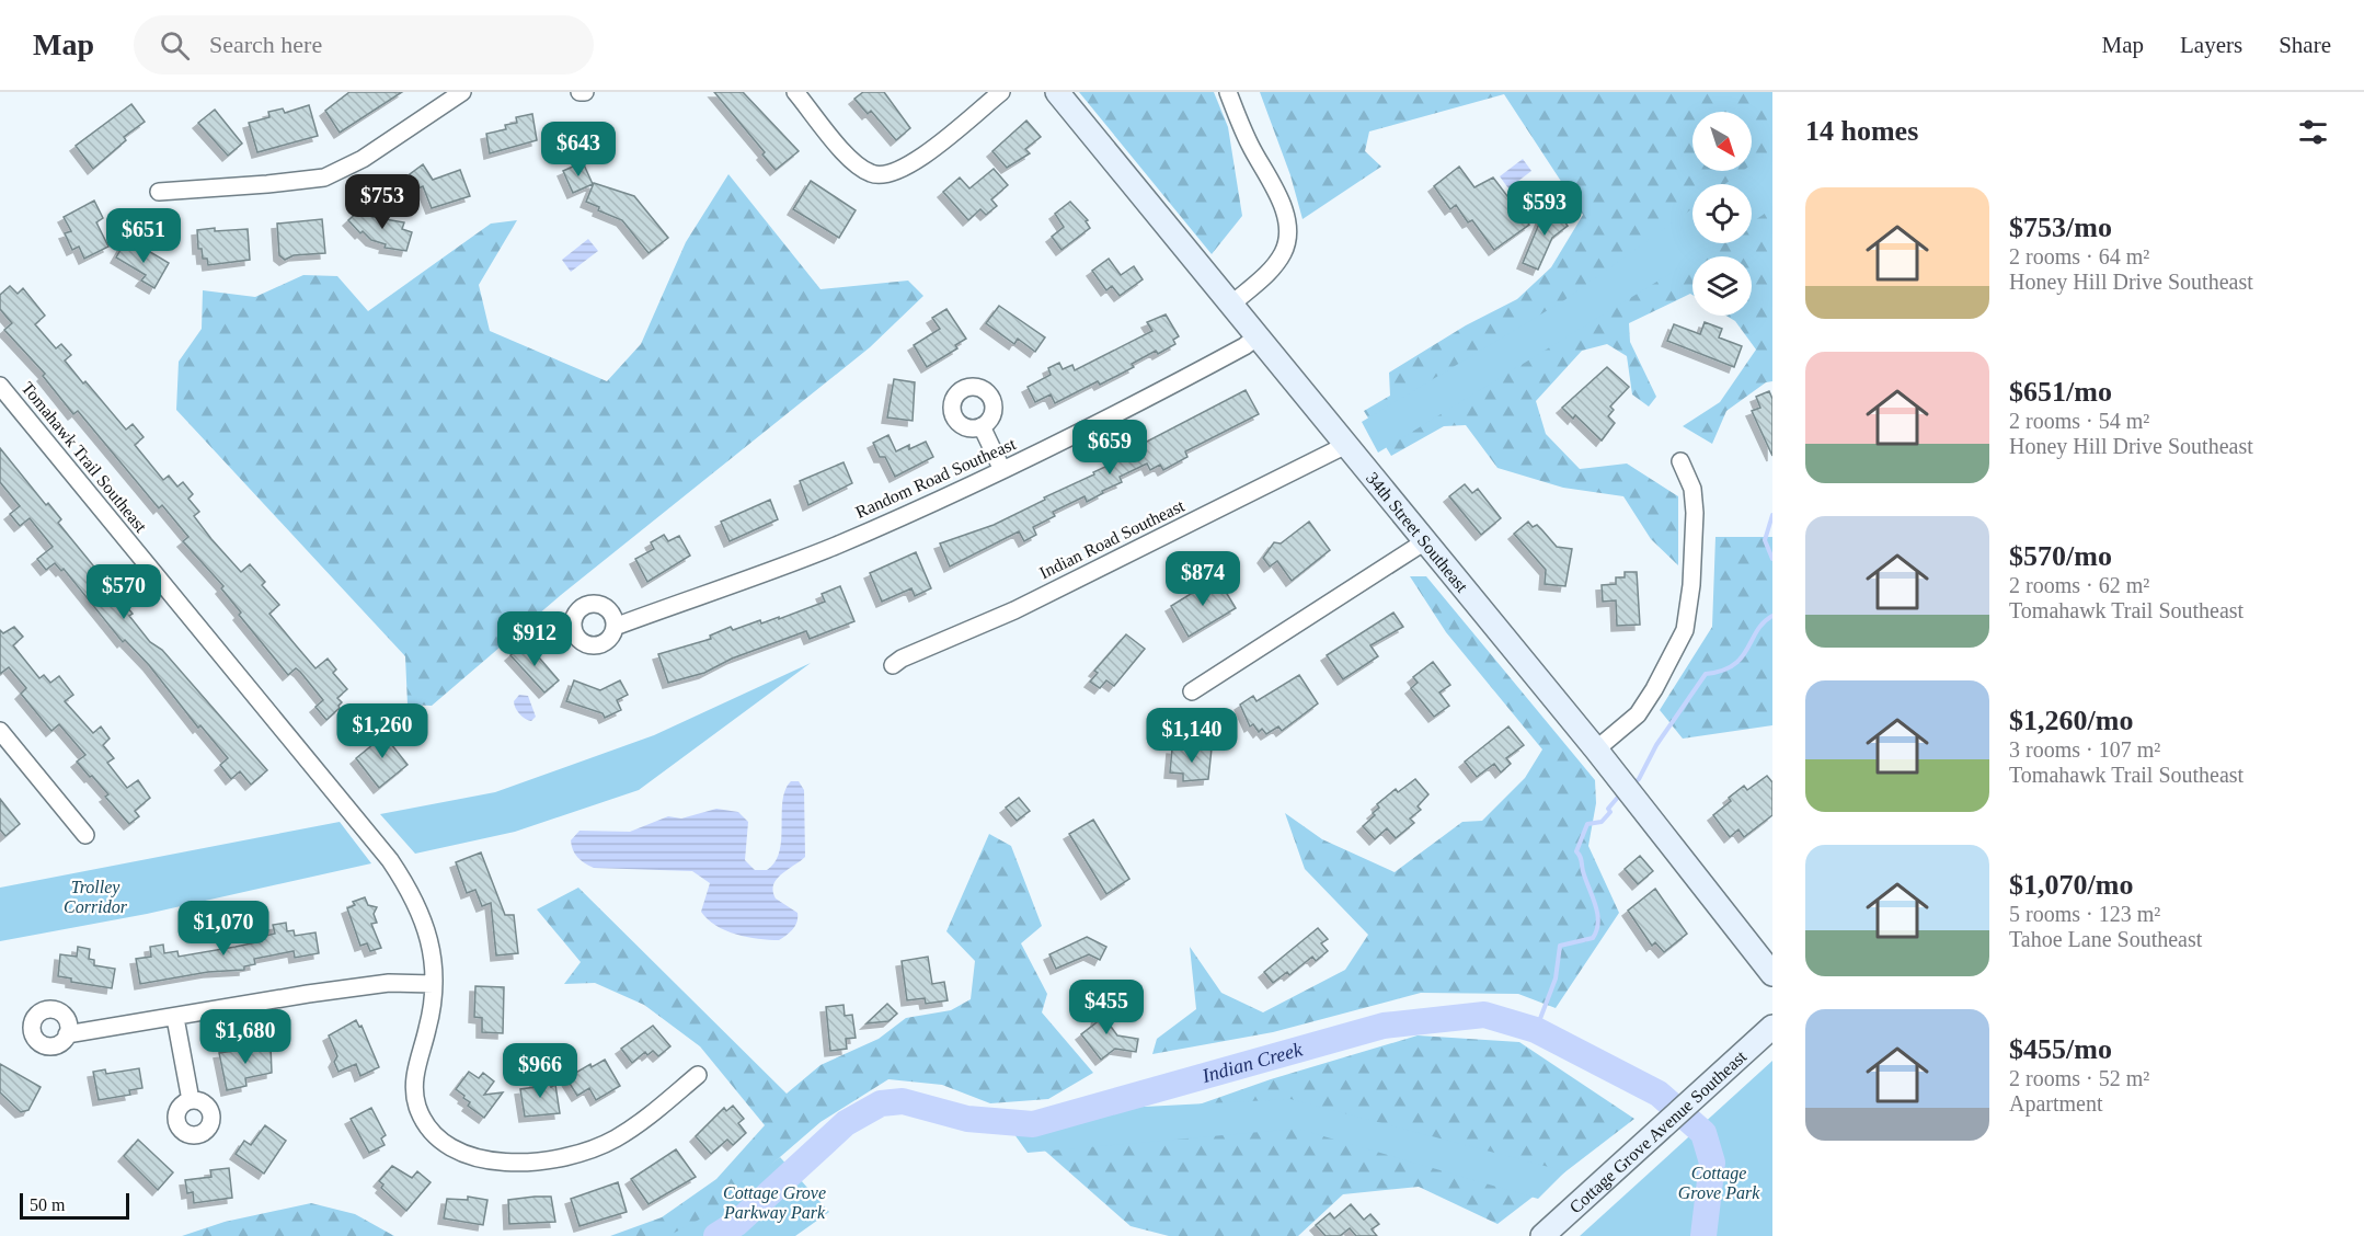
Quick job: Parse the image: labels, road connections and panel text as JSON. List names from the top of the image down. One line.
{"streets":{"street":["Tomahawk Trail Southeast","Random Road Southeast","34th Street Southeast","Indian Road Southeast","Cottage Grove Avenue Southeast"]},"crossings":[["Random Road Southeast","34th Street Southeast"],["34th Street Southeast","Indian Road Southeast"]],"water":["Indian Creek"],"parks":["Trolley Corridor","Cottage Grove Park","Cottage Grove Parkway Park"],"scale_bar":"50 m","north":"bottom right","page":{"header":"Map","search":"Search here","nav":["Map","Layers","Share"],"heading":"14 homes","price":["$643","$753","$593","$651","$659","$874","$570","$912","$1,260","$1,140","$1,070","$455","$1,680","$966"],"list":[{"name":"$753/mo","note":"2 rooms · 64 m² · Honey Hill Drive Southeast"},{"name":"$651/mo","note":"2 rooms · 54 m² · Honey Hill Drive Southeast"},{"name":"$570/mo","note":"2 rooms · 62 m² · Tomahawk Trail Southeast"},{"name":"$1,260/mo","note":"3 rooms · 107 m² · Tomahawk Trail Southeast"},{"name":"$1,070/mo","note":"5 rooms · 123 m² · Tahoe Lane Southeast"},{"name":"$455/mo","note":"2 rooms · 52 m² · Apartment"}],"scale":"50 m"}}
